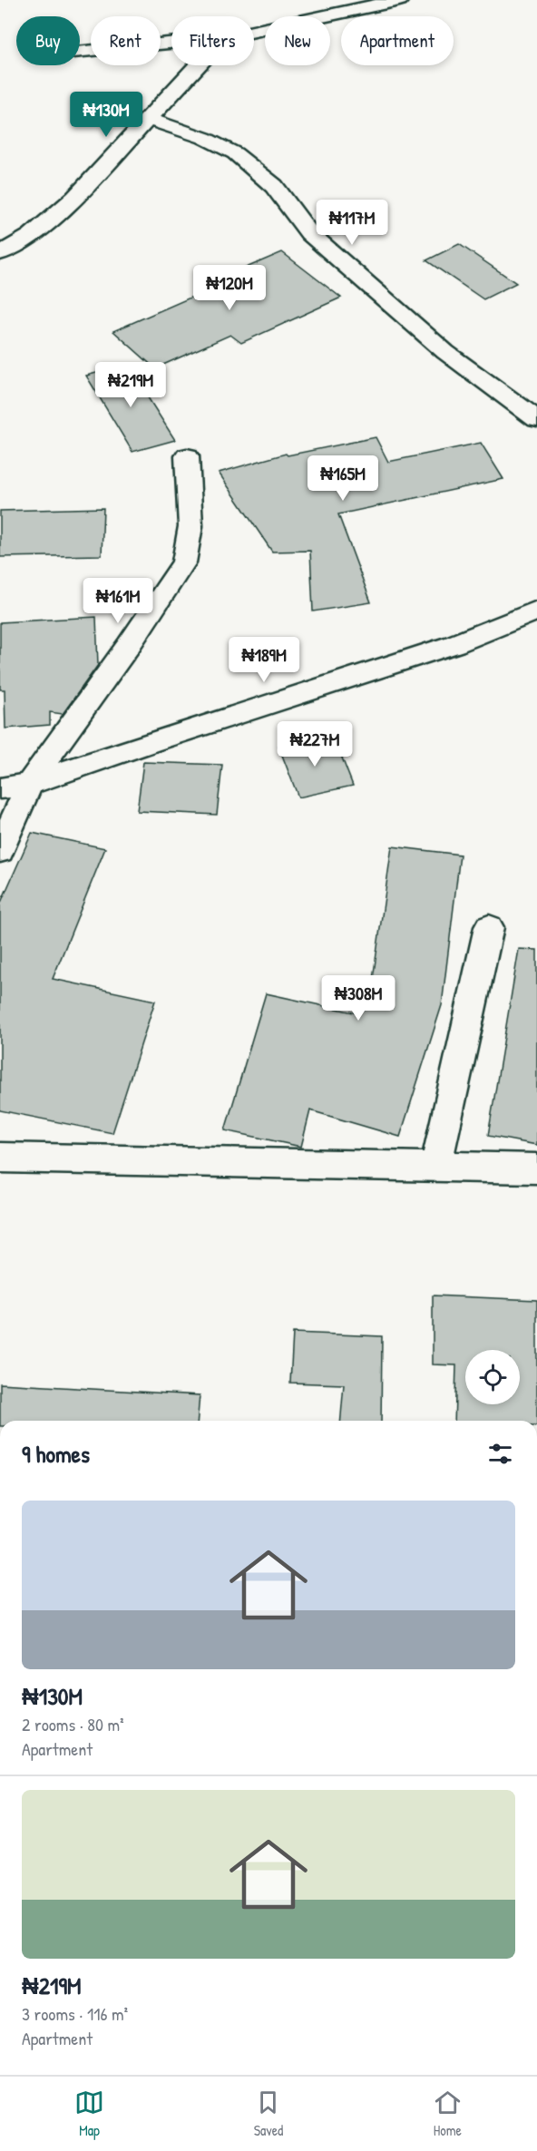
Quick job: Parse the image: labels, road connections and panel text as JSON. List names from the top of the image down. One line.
{"page":{"chip":["Buy","Rent","Filters","New","Apartment"],"price":["₦130M","₦117M","₦120M","₦219M","₦165M","₦161M","₦189M","₦227M","₦308M"],"heading":"9 homes","list":[{"name":"₦130M","note":"2 rooms · 80 m² · Apartment"},{"name":"₦219M","note":"3 rooms · 116 m² · Apartment"}],"tabs":["Map","Saved","Home"]}}
